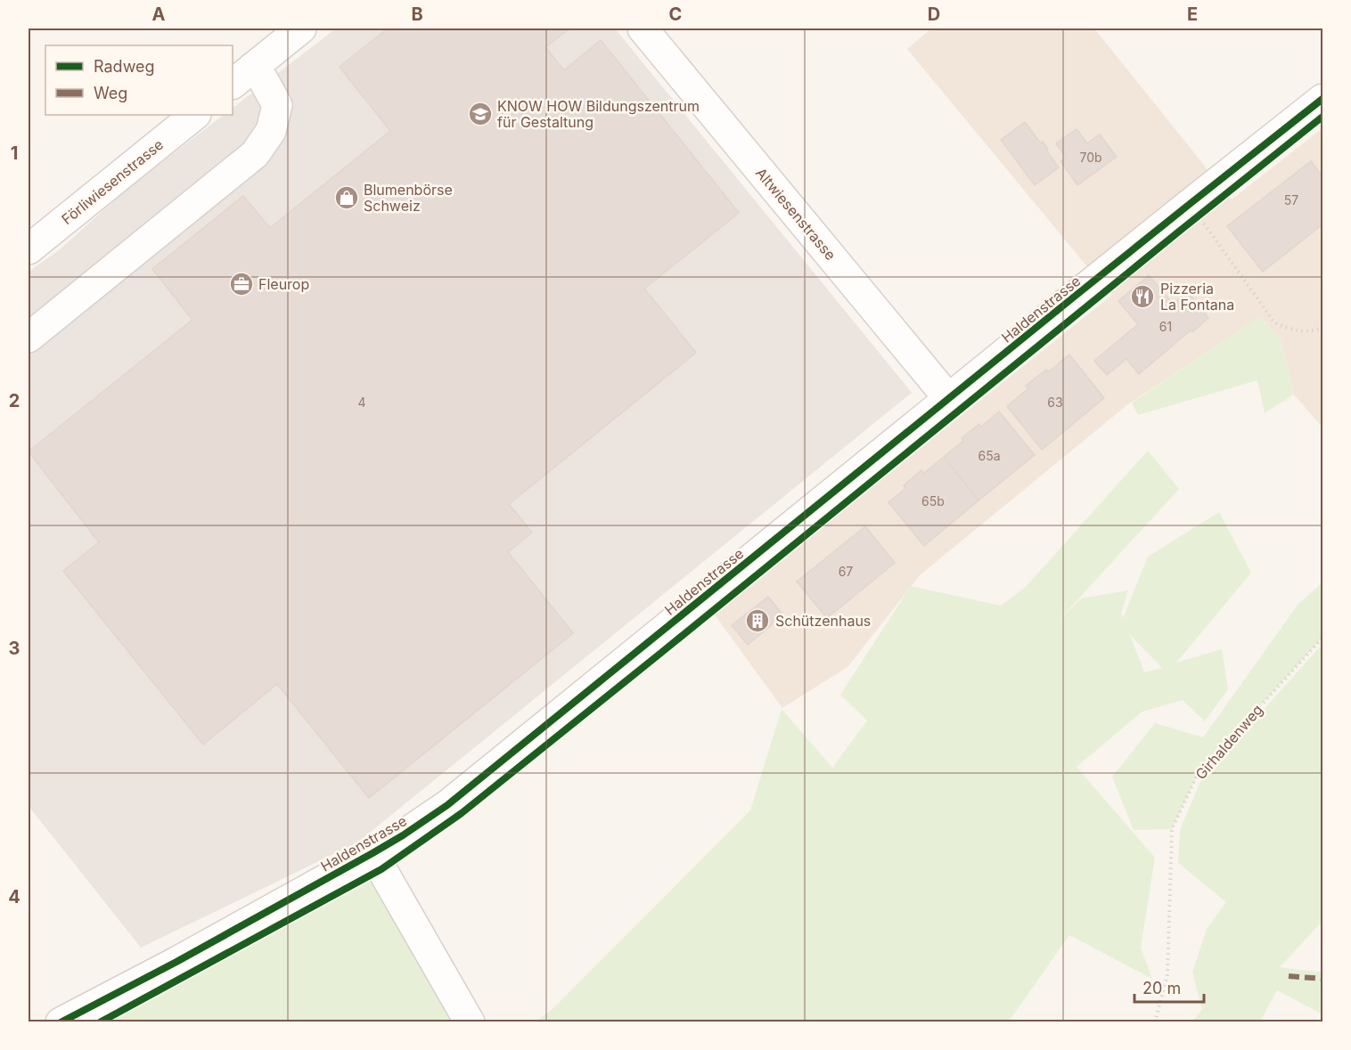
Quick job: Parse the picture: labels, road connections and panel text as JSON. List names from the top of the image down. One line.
{"streets":{"street":["Förliwiesenstrasse","Altwiesenstrasse","Haldenstrasse"],"path":["Girhaldenweg"]},"crossings":[["Altwiesenstrasse","Haldenstrasse"]],"places":{"school or university":["KNOW HOW Bildungszentrum für Gestaltung"],"shop":["Blumenbörse Schweiz"],"office":["Fleurop"],"restaurant":["Pizzeria La Fontana"],"building":["Schützenhaus"]},"house_numbers":["70b","57","61","4","63","65a","65b","67"],"legend":["Radweg","Weg"],"scale_bar":"20 m","grid":{"columns":["A","B","C","D","E"],"rows":["1","2","3","4"]}}
